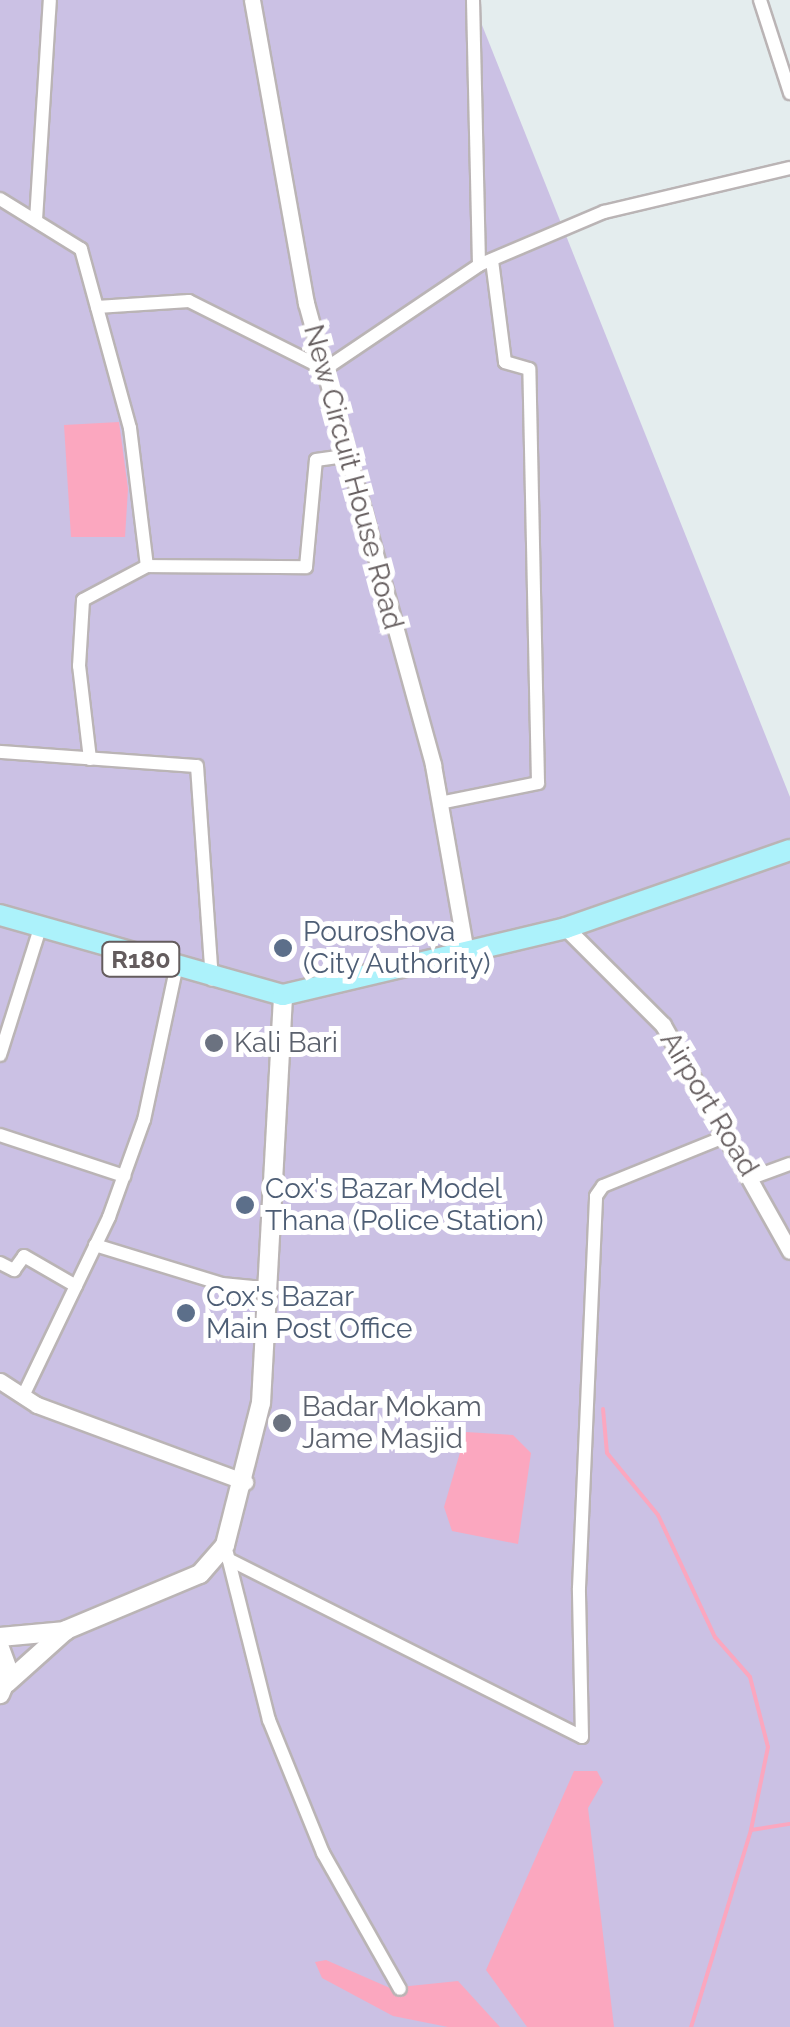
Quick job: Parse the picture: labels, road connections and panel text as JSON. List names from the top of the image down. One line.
{"streets":{"main road":["R180"],"street":["New Circuit House Road","Airport Road"]},"crossings":[["New Circuit House Road","R180"],["R180","Airport Road"]],"places":["Pouroshova (City Authority)","Kali Bari","Cox's Bazar Model Thana (Police Station)","Cox's Bazar Main Post Office","Badar Mokam Jame Masjid"]}
